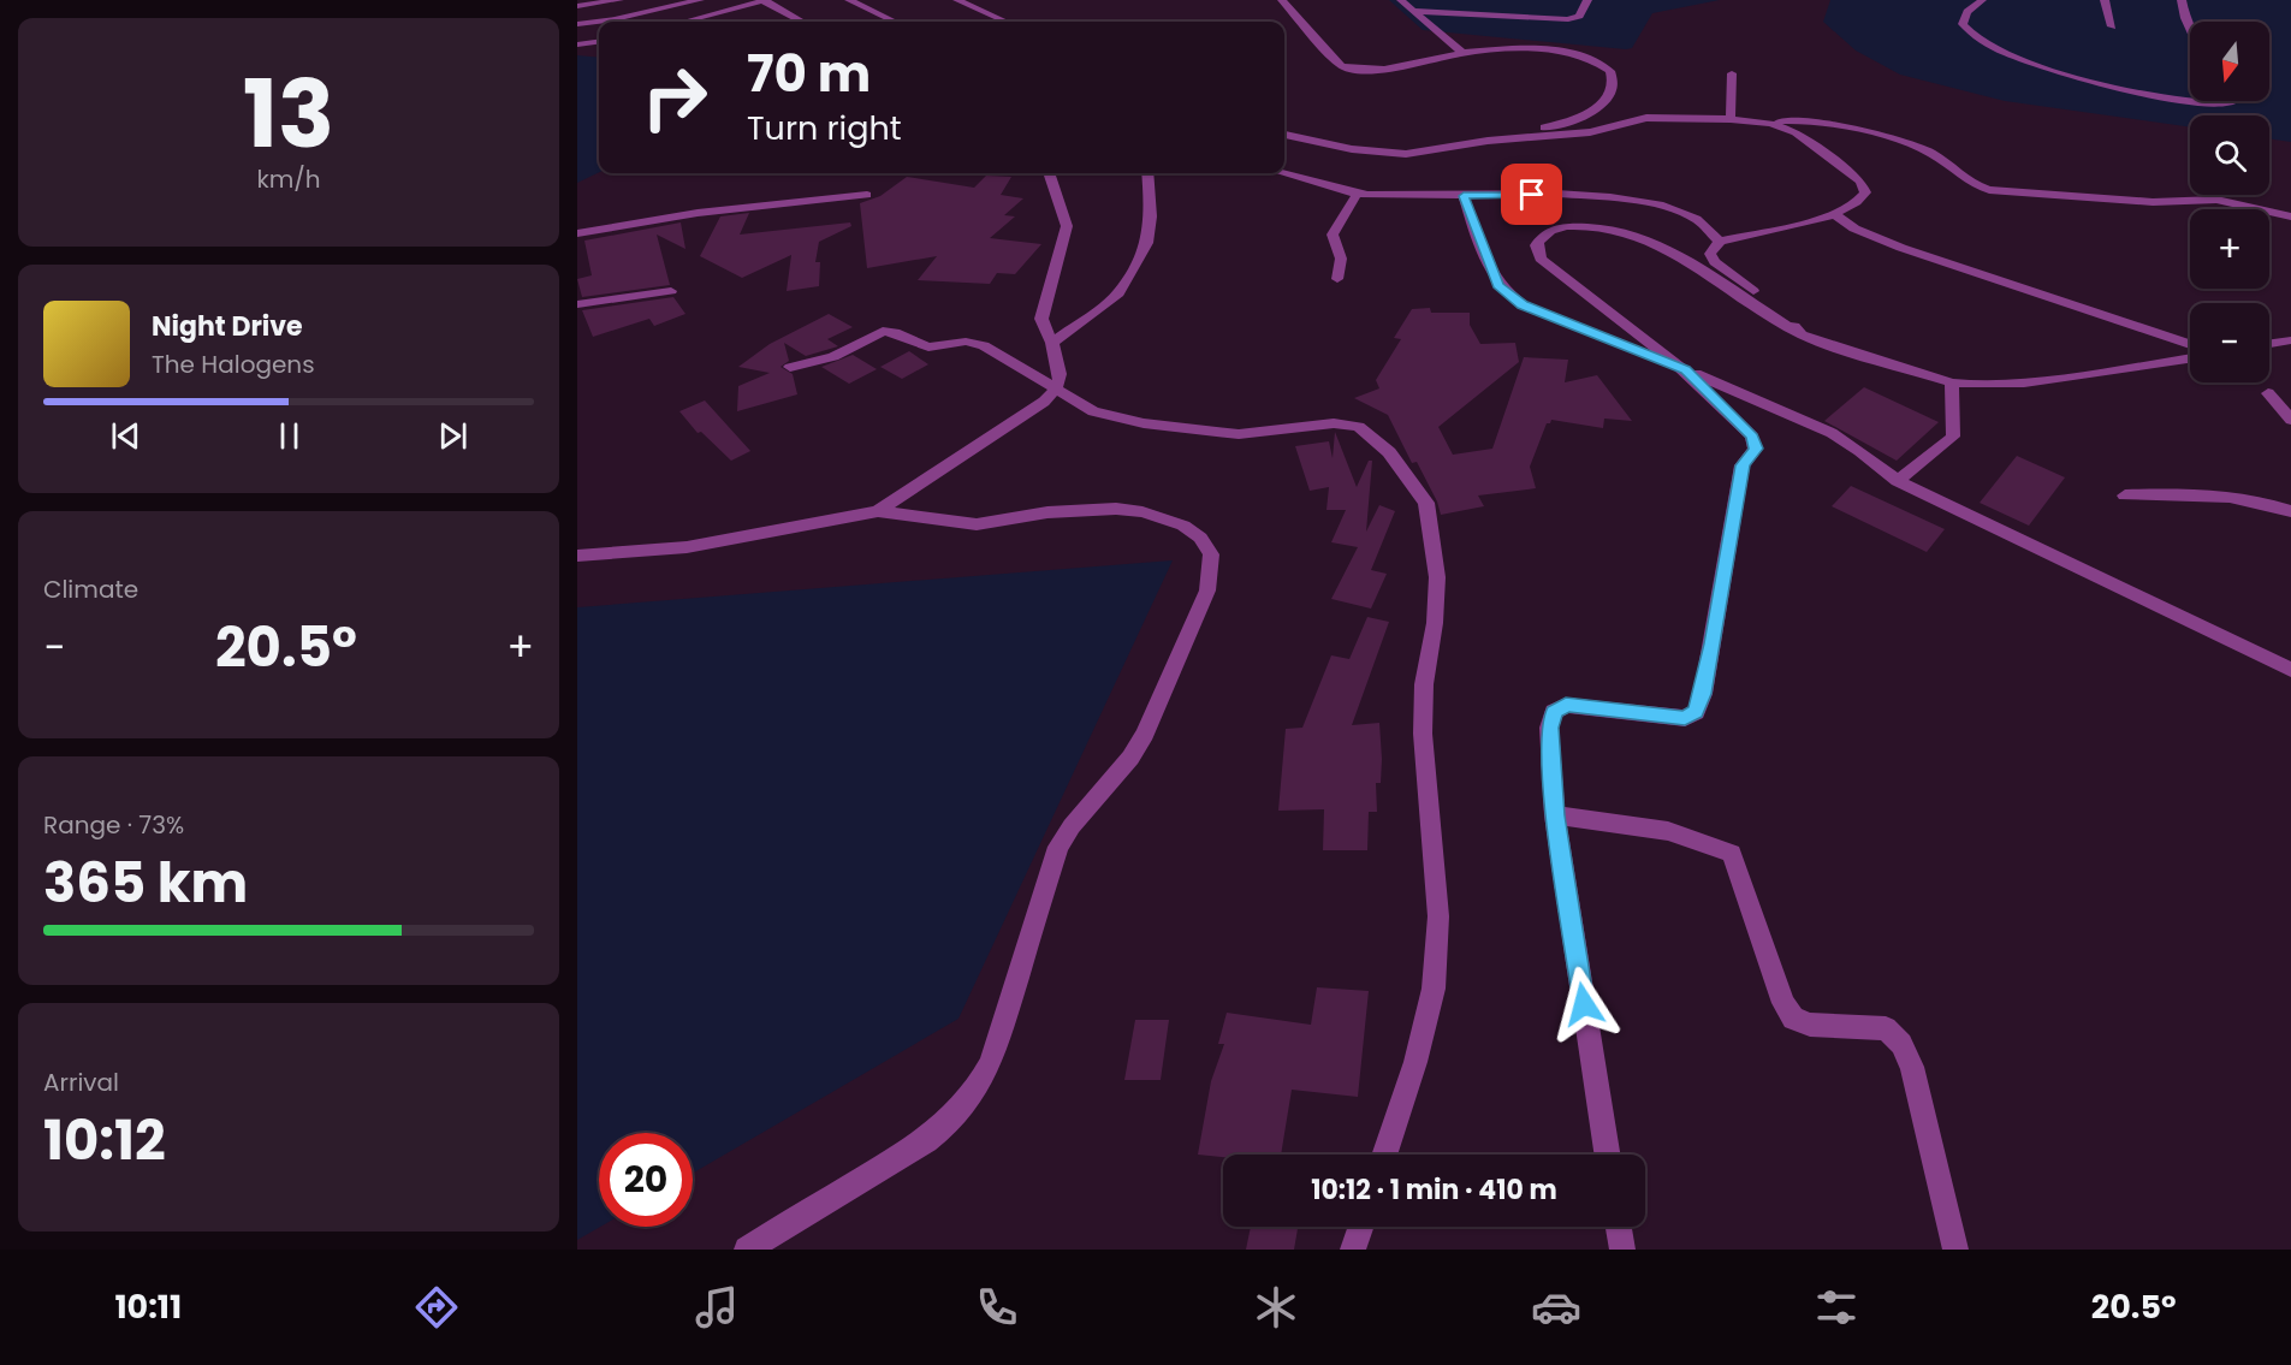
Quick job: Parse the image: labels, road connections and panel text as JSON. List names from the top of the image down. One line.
{"north":"bottom","page":{"tile":[["13","km/h"],"Climate",["Range · 73%","365 km"],["Arrival","10:12"]],"map_buttons":["+","−"],"turn":["70 m","Turn right"],"song":["Night Drive","The Halogens"],"heat":["−","20.5°","+"],"limit":"20","trip":"10:12 · 1 min · 410 m","tabs":["10:11","20.5°"]}}
